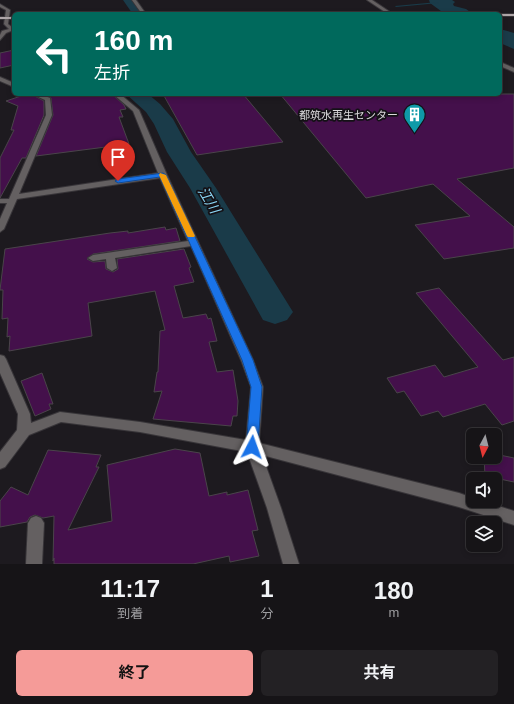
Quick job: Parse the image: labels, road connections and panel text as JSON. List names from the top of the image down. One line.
{"water":["江川"],"places":{"building":["都筑水再生センター"]},"north":"bottom","page":{"turn":["160 m","左折"],"eta":["11:17","到着","1","分","180","m"],"buttons":["終了","共有"]}}
